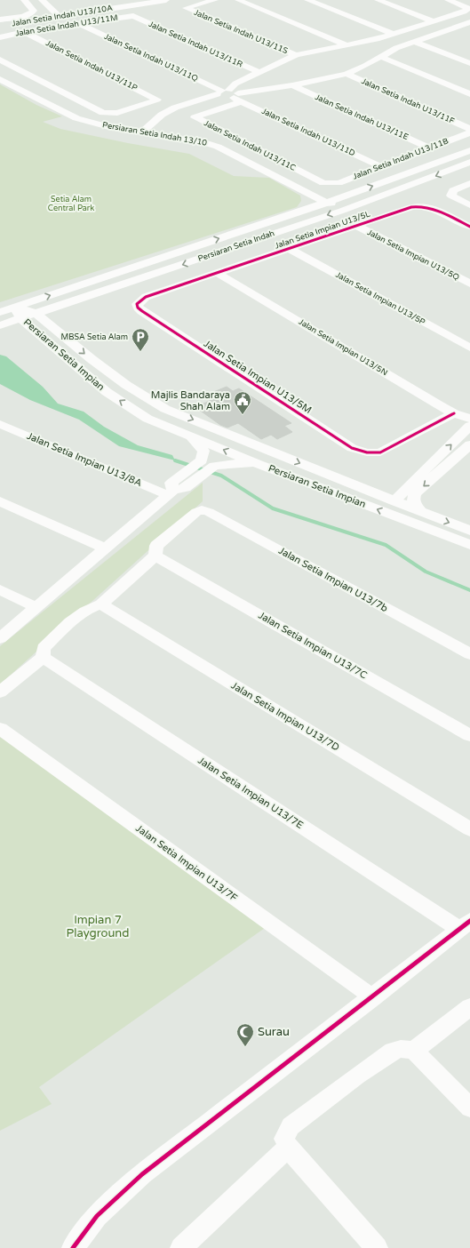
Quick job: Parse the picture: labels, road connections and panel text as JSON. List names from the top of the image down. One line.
{"streets":{"street":["Jalan Setia Indah U13/10A","Jalan Setia Indah U13/11M","Jalan Setia Indah U13/11S","Jalan Setia Indah U13/11R","Jalan Setia Indah U13/11Q","Jalan Setia Indah U13/11P","Jalan Setia Indah U13/11F","Jalan Setia Indah U13/11E","Jalan Setia Indah U13/11D","Persiaran Setia Indah 13/10","Jalan Setia Indah U13/11C","Jalan Setia Indah U13/11B","Jalan Setia Impian U13/5L","Persiaran Setia Indah","Jalan Setia Impian U13/5Q","Jalan Setia Impian U13/5P","Jalan Setia Impian U13/5N","Persiaran Setia Impian","Jalan Setia Impian U13/5M","Jalan Setia Impian U13/8A","Jalan Setia Impian U13/7b","Jalan Setia Impian U13/7C","Jalan Setia Impian U13/7D","Jalan Setia Impian U13/7E","Jalan Setia Impian U13/7F"]},"crossings":[["Jalan Setia Indah U13/11M","Jalan Setia Indah U13/11R"],["Jalan Setia Indah U13/11M","Jalan Setia Indah U13/11Q"],["Jalan Setia Indah U13/11M","Jalan Setia Indah U13/11P"],["Jalan Setia Indah U13/11Q","Jalan Setia Indah U13/11D"],["Jalan Setia Indah U13/11Q","Jalan Setia Indah U13/11C"],["Jalan Setia Indah U13/11E","Jalan Setia Indah U13/11B"],["Jalan Setia Indah U13/11D","Jalan Setia Indah U13/11C"],["Jalan Setia Indah U13/11D","Jalan Setia Indah U13/11B"],["Persiaran Setia Indah 13/10","Persiaran Setia Indah"],["Jalan Setia Indah U13/11C","Jalan Setia Indah U13/11B"],["Jalan Setia Impian U13/5L","Jalan Setia Impian U13/5Q"],["Jalan Setia Impian U13/5L","Jalan Setia Impian U13/5P"],["Jalan Setia Impian U13/5L","Jalan Setia Impian U13/5N"],["Jalan Setia Impian U13/5L","Jalan Setia Impian U13/5M"],["Persiaran Setia Indah","Persiaran Setia Impian"],["Jalan Setia Impian U13/5N","Jalan Setia Impian U13/5M"],["Jalan Setia Impian U13/7b","Jalan Setia Impian U13/7C"]],"parks":["Setia Alam Central Park","Impian 7 Playground"],"places":{"parking":["MBSA Setia Alam"],"public building":["Majlis Bandaraya Shah Alam"],"mosque":["Surau"]}}
